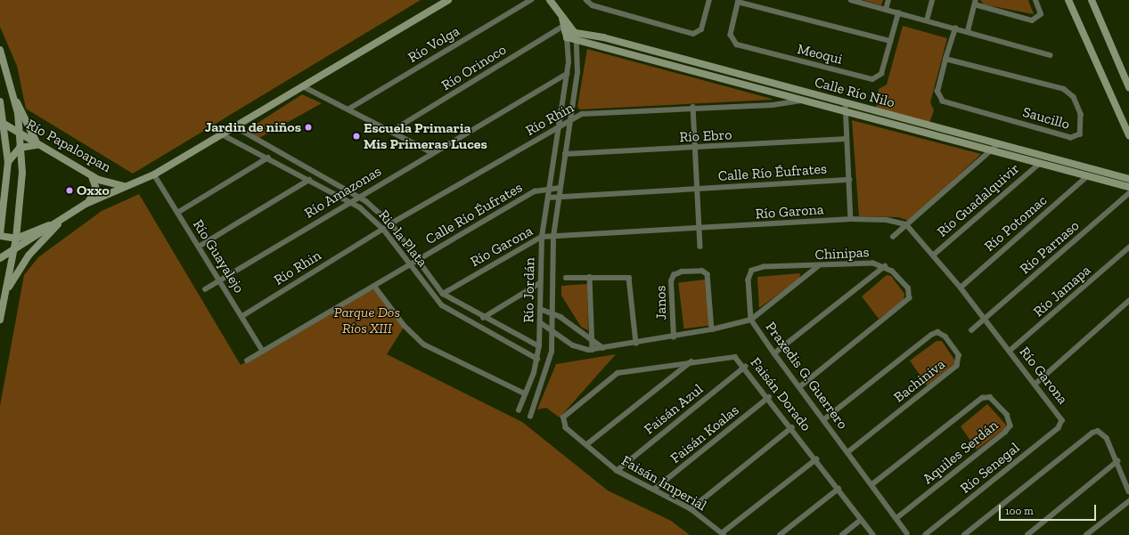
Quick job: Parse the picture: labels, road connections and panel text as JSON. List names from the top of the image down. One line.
{"streets":{"street":["Río Volga","Meoqui","Río Orinoco","Calle Río Nilo","Saucillo","Río Rhin","Río Ebro","Río Papaloapan","Calle Río Éufrates","Río Amazonas","Río Guadalquivir","Río Garona","Río Potomac","Rio la Plata","Río Parnaso","Chinipas","Río Guayalejo","Río Jordán","Río Jamapa","Janos","Praxedis G. Guerrero","Bachiniva","Faisán Dorado","Faisán Azul","Faisán Koalas","Aquiles Serdán","Río Senegal","Faisán Imperial"]},"crossings":[["Río Orinoco","Calle Río Nilo"],["Río Orinoco","Río Jordán"],["Calle Río Nilo","Río Rhin"],["Calle Río Nilo","Río Guadalquivir"],["Calle Río Nilo","Río Potomac"],["Calle Río Nilo","Río Jordán"],["Río Rhin","Rio la Plata"],["Río Rhin","Río Guayalejo"],["Río Rhin","Río Jordán"],["Calle Río Éufrates","Rio la Plata"],["Calle Río Éufrates","Río Guayalejo"],["Calle Río Éufrates","Río Jordán"],["Río Amazonas","Rio la Plata"],["Río Amazonas","Río Guayalejo"],["Río Amazonas","Río Jordán"],["Río Guadalquivir","Río Garona"],["Río Garona","Río Potomac"],["Río Garona","Rio la Plata"],["Río Garona","Río Parnaso"],["Río Garona","Río Jordán"],["Río Garona","Río Jamapa"],["Río Garona","Río Senegal"],["Rio la Plata","Río Jordán"],["Chinipas","Praxedis G. Guerrero"],["Río Jordán","Praxedis G. Guerrero"],["Janos","Praxedis G. Guerrero"],["Praxedis G. Guerrero","Bachiniva"],["Praxedis G. Guerrero","Aquiles Serdán"],["Faisán Dorado","Faisán Azul"],["Faisán Dorado","Faisán Koalas"],["Faisán Dorado","Faisán Imperial"],["Faisán Azul","Faisán Imperial"],["Faisán Koalas","Faisán Imperial"]],"parks":["Parque Dos Ríos XIII"],"places":["Jardin de niños","Escuela Primaria Mis Primeras Luces","Oxxo"],"scale_bar":"100 m"}
